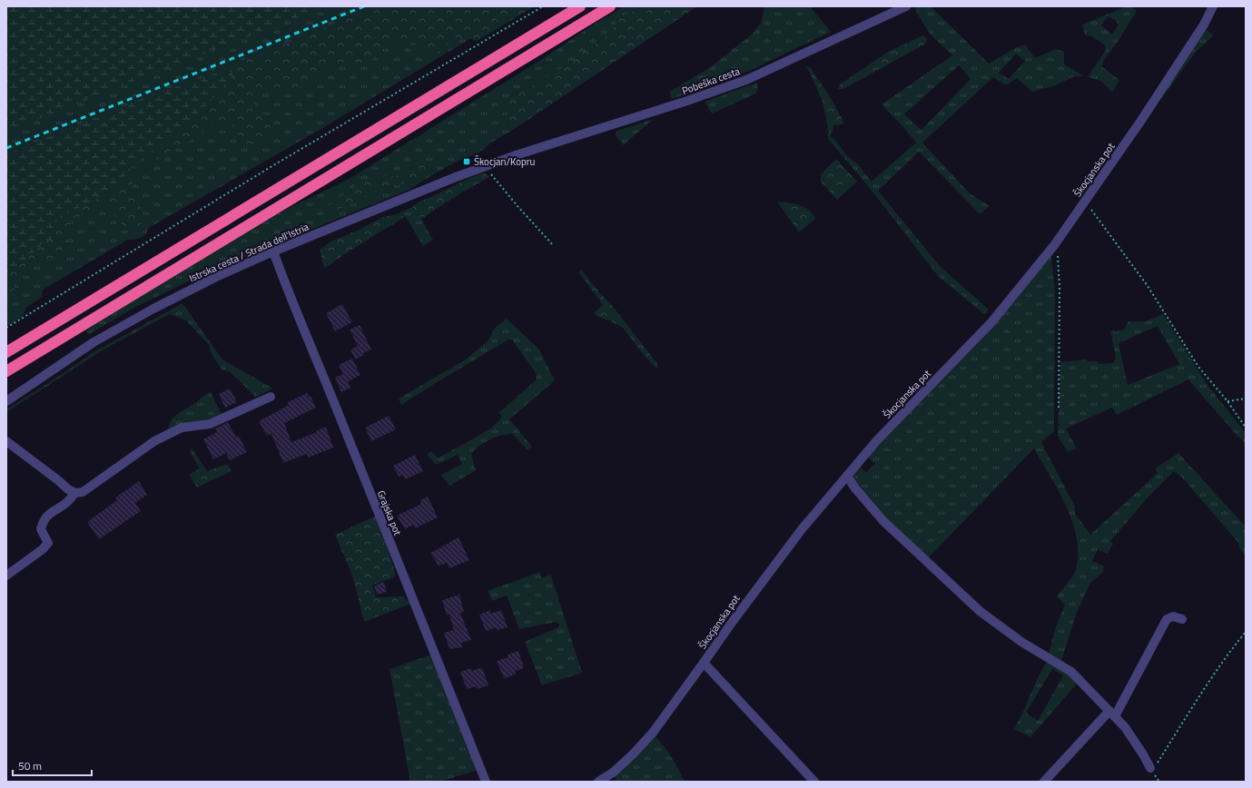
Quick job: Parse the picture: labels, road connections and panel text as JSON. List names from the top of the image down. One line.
{"streets":{"street":["Pobeška cesta","Škocjanska pot","Istrska cesta / Strada dell'Istria","Grajska pot"]},"crossings":[["Pobeška cesta","Istrska cesta / Strada dell'Istria"],["Istrska cesta / Strada dell'Istria","Grajska pot"]],"places":{"transit":["Škocjan/Kopru"]},"scale_bar":"50 m"}
